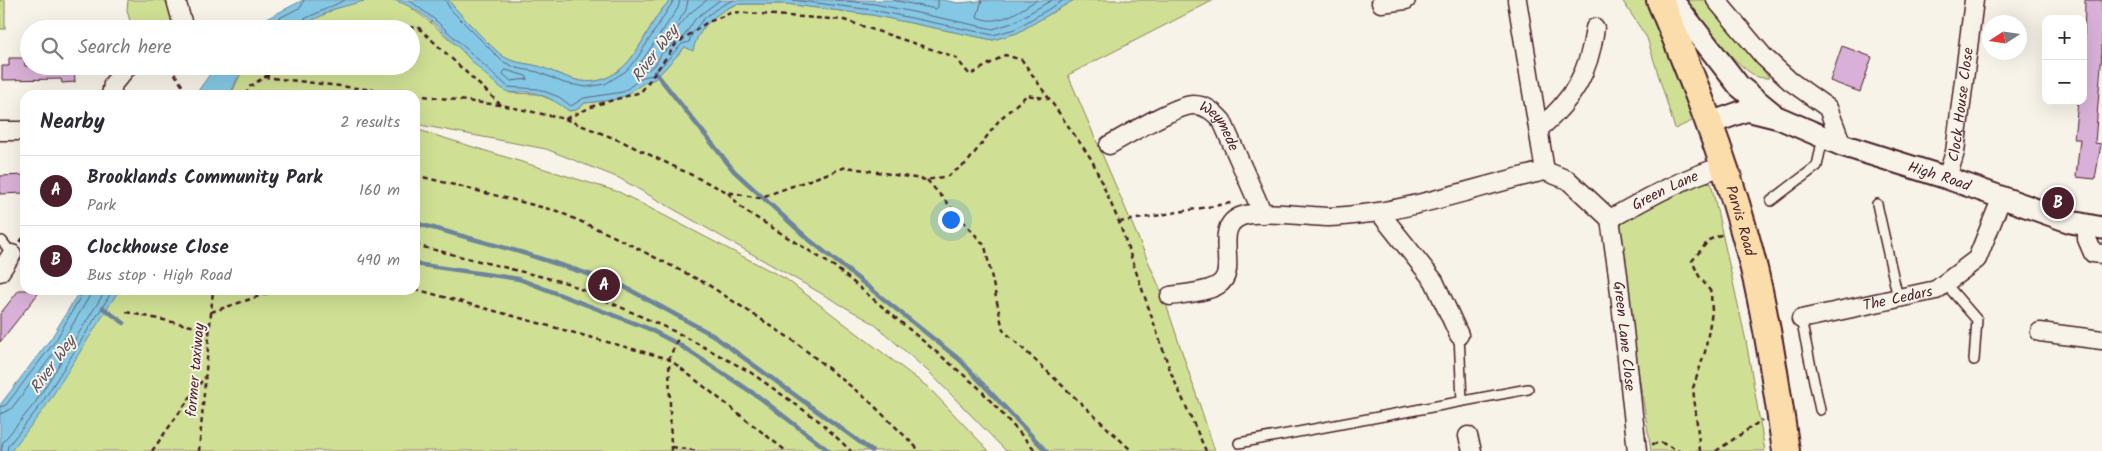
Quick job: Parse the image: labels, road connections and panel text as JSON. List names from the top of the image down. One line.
{"streets":{"main road":["Parvis Road"],"street":["Clock House Close","Weymede","High Road","Green Lane","The Cedars","Green Lane Close"],"path":["former taxiway"]},"crossings":[["Clock House Close","High Road"],["High Road","Parvis Road"],["High Road","The Cedars"],["Green Lane","Parvis Road"],["Green Lane","Green Lane Close"]],"water":["River Wey"],"north":"left","page":{"map_buttons":["+","−"],"search":"Search here","heading":["Nearby","2 results"],"list":[{"mark":"A","name":"Brooklands Community Park","note":"Park","value":"160 m"},{"mark":"B","name":"Clockhouse Close","note":"Bus stop · High Road","value":"490 m"}],"pins":["B","A"]}}
